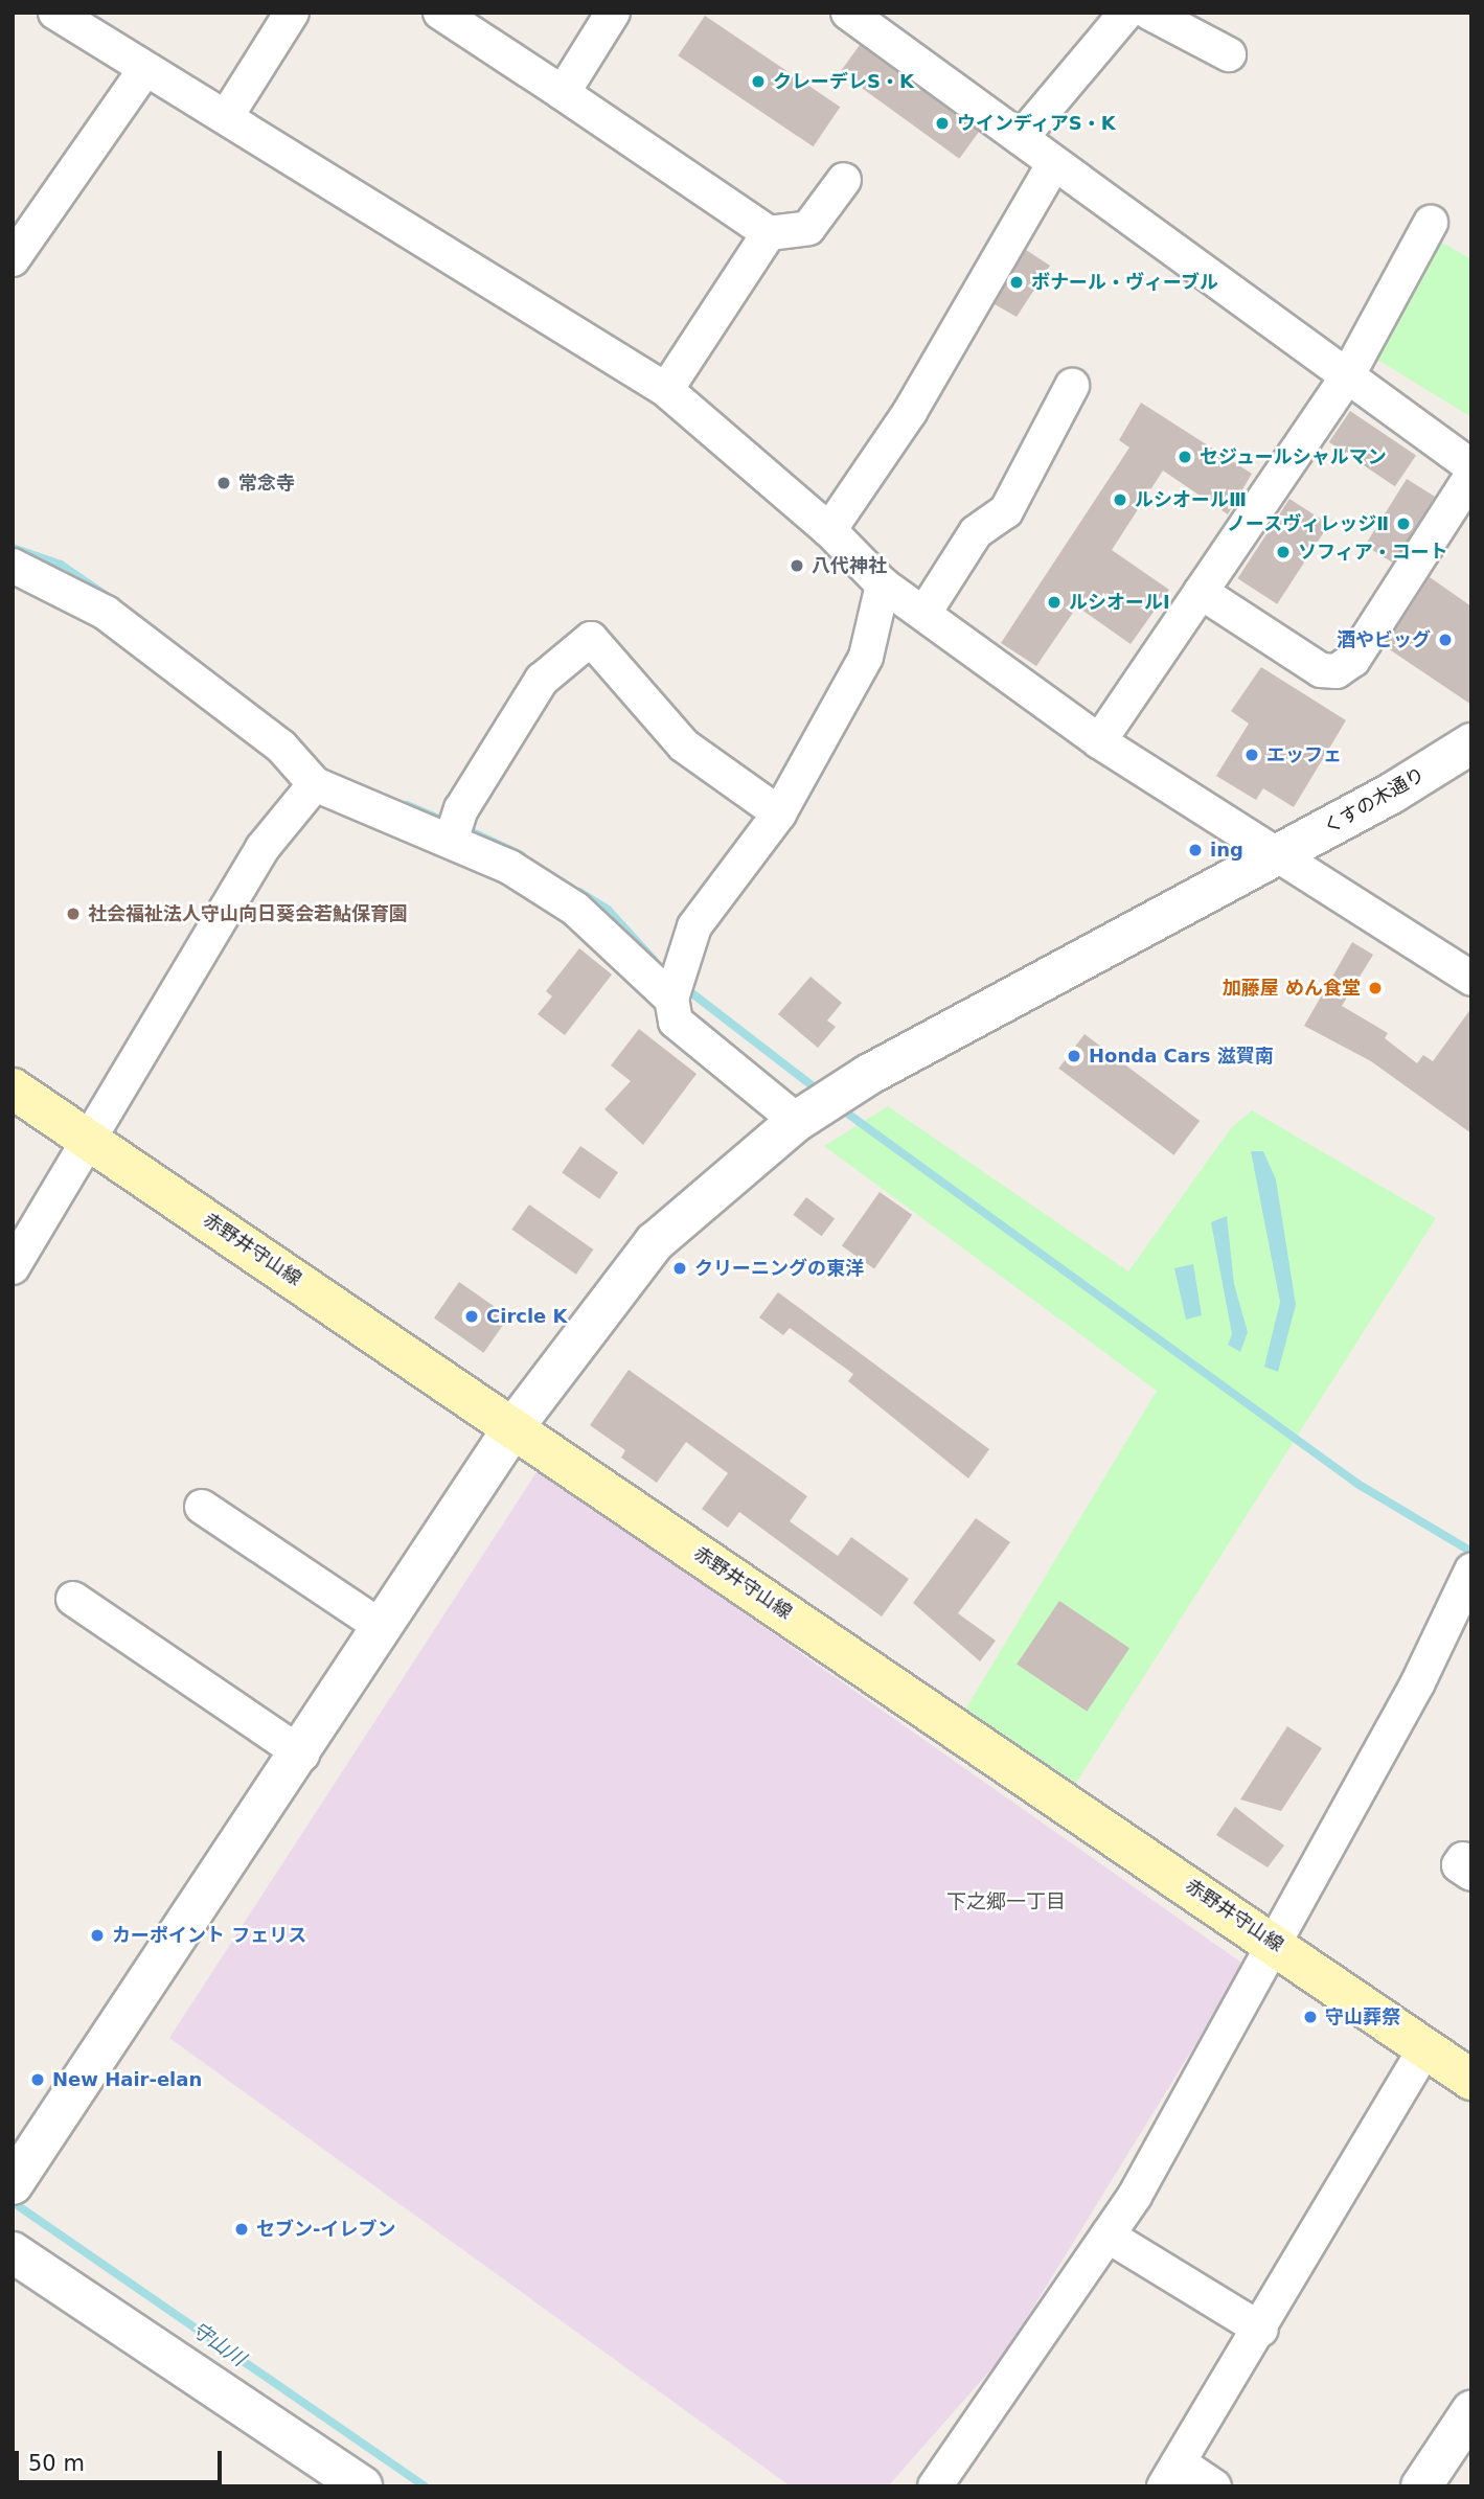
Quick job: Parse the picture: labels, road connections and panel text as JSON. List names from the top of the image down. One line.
{"streets":{"main road":["赤野井守山線"],"street":["くすの木通り"]},"crossings":[["くすの木通り","赤野井守山線"]],"districts":["下之郷一丁目"],"water":["守山川"],"places":["クレーデレS・K","ウインディアS・K","ボナール・ヴィーブル","セジュールシャルマン","常念寺","ルシオールⅢ","ノースヴィレッジⅡ","ソフィア・コート","八代神社","ルシオールⅠ","酒やビッグ","エッフェ","ing","社会福祉法人守山向日葵会若鮎保育園","加藤屋 めん食堂","Honda Cars 滋賀南","クリーニングの東洋","Circle K","カーポイント フェリス","守山葬祭","New Hair-elan","セブン-イレブン"],"scale_bar":"50 m"}
